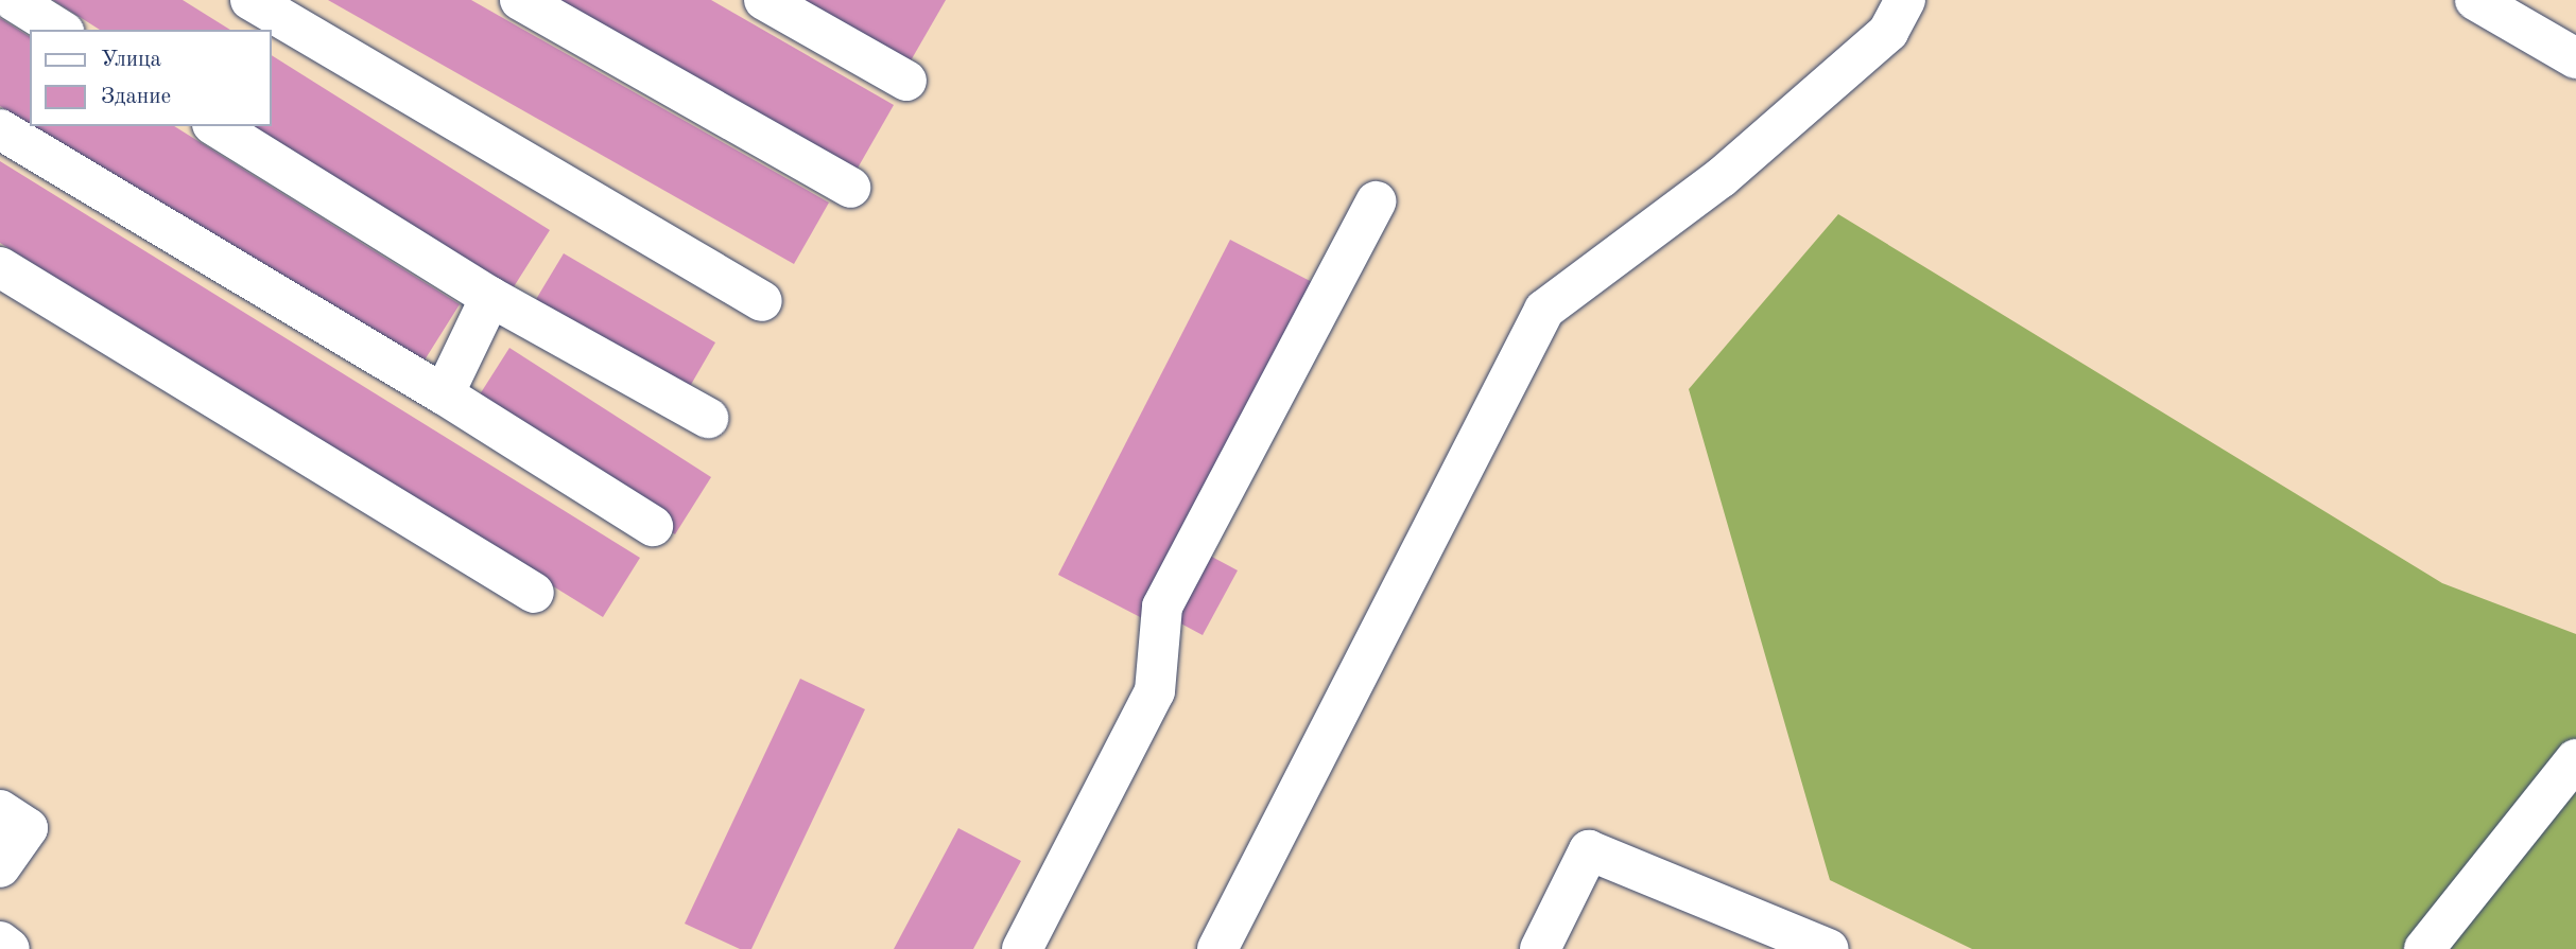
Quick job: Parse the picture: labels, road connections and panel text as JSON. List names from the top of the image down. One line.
{"legend":["Улица","Здание"]}
